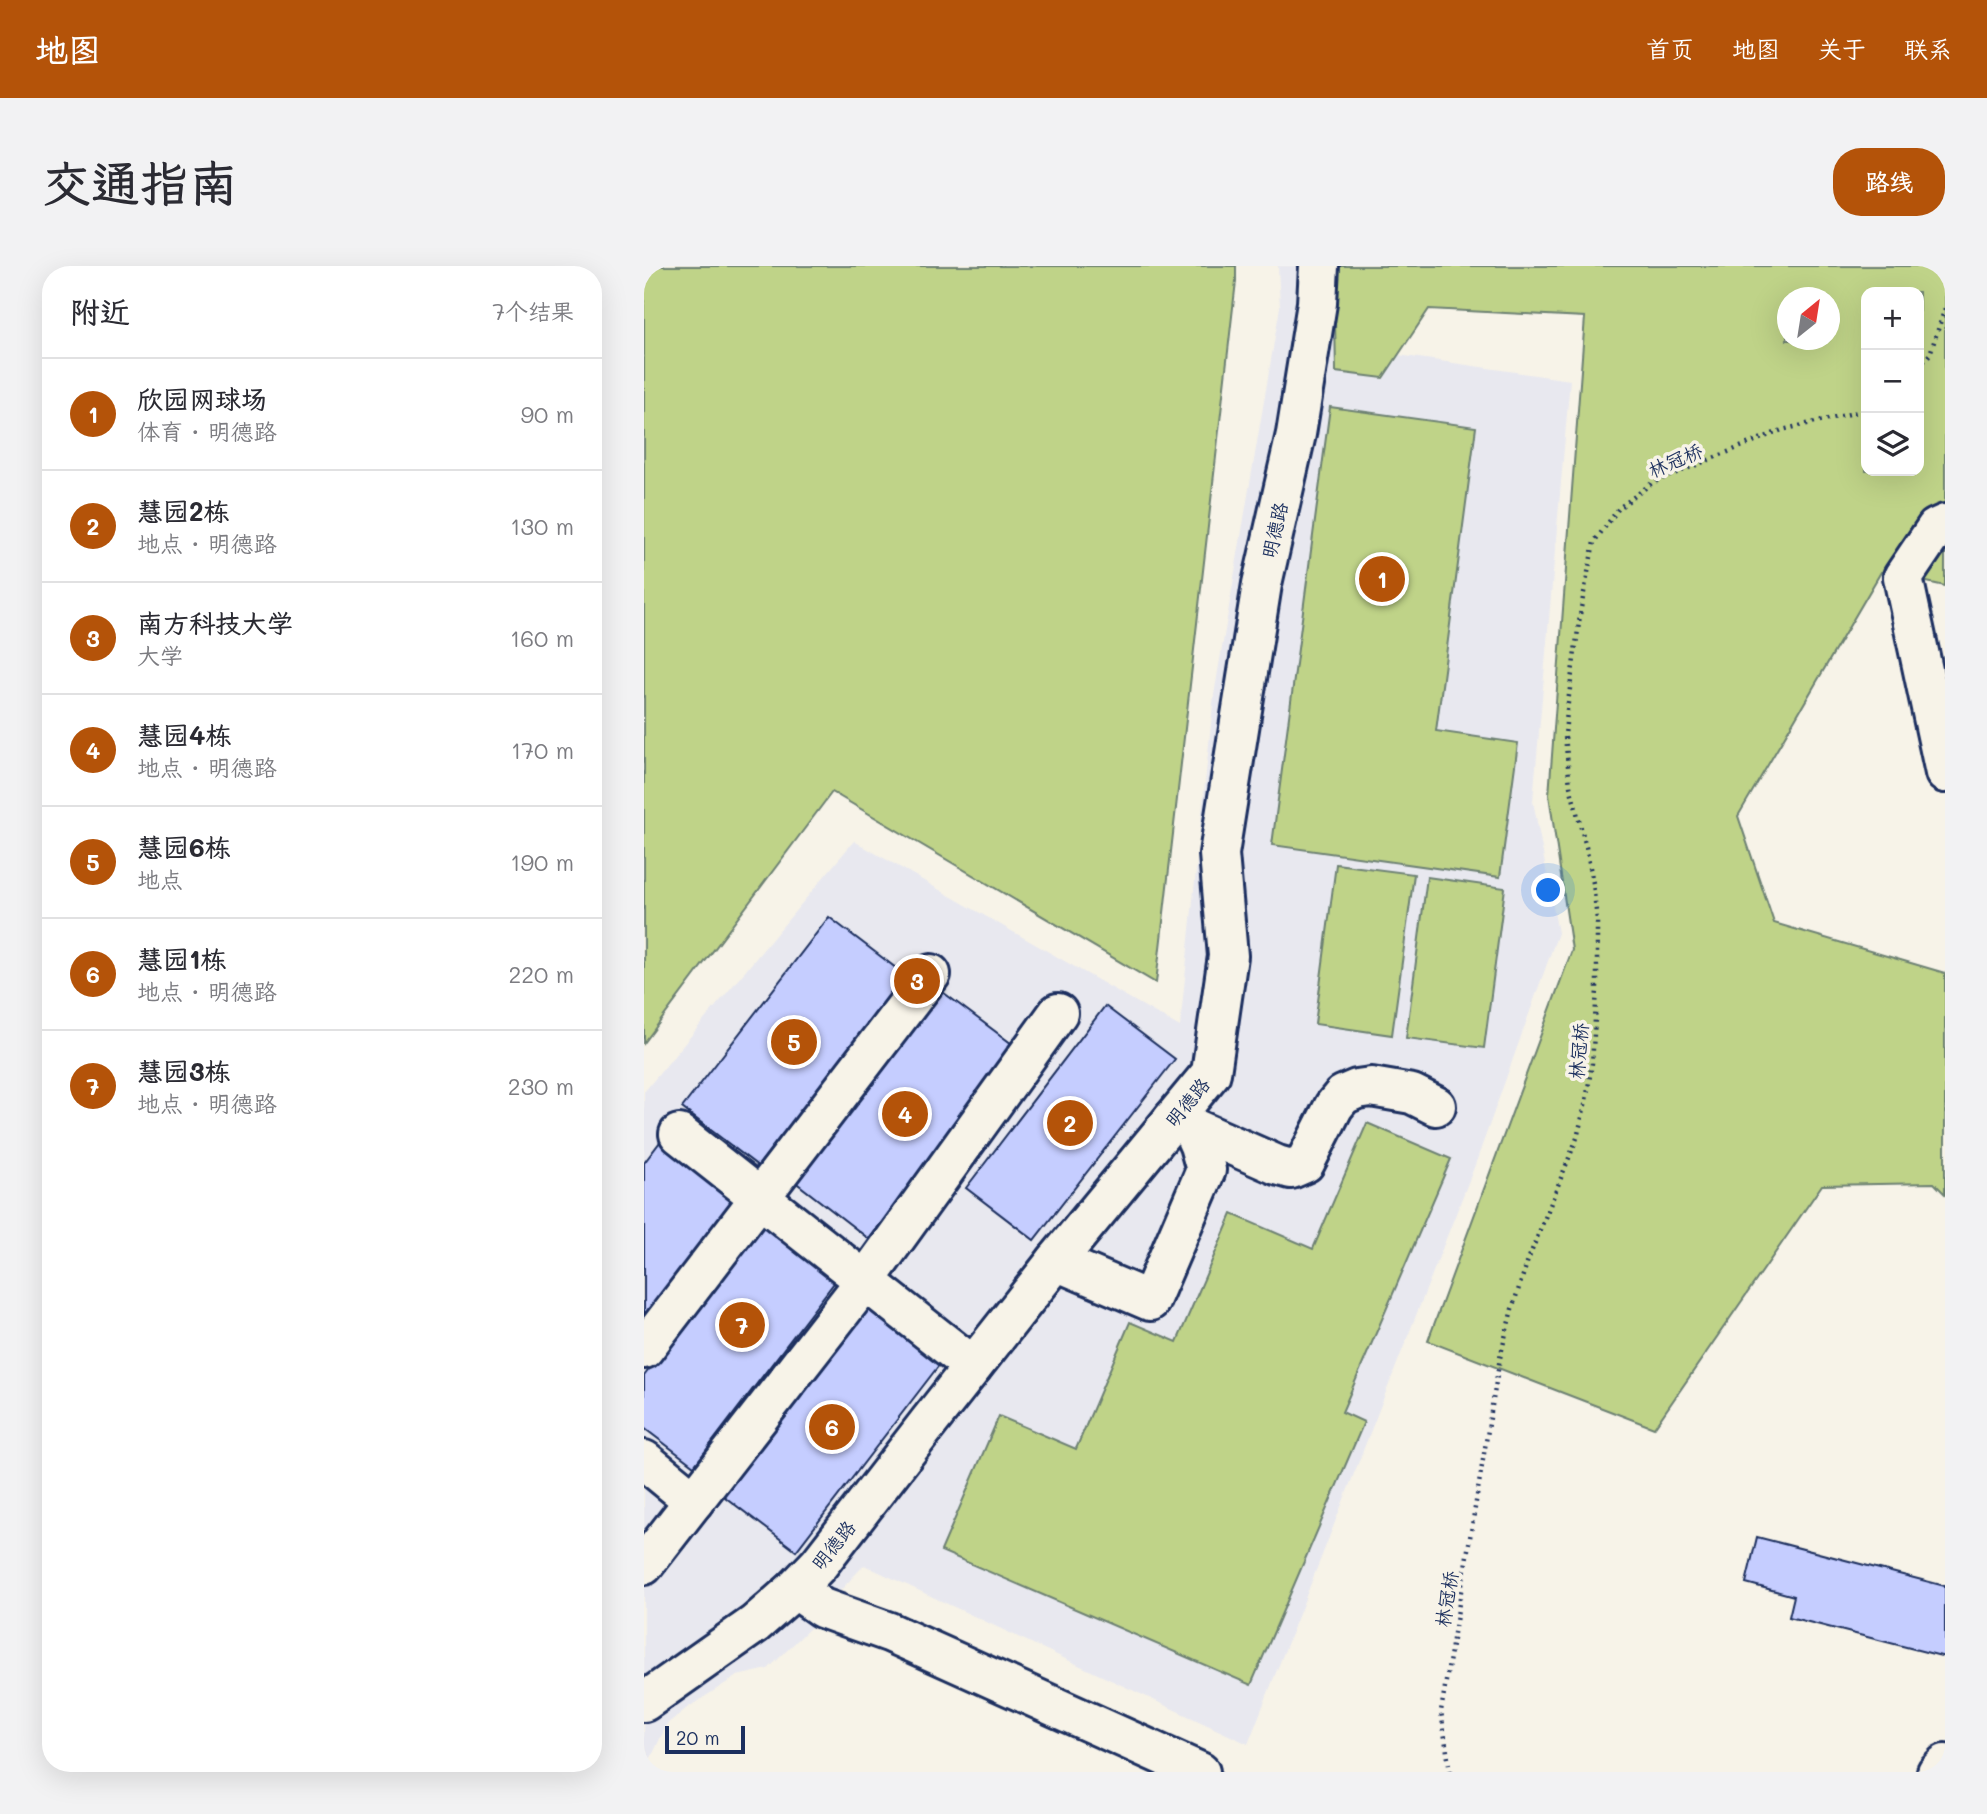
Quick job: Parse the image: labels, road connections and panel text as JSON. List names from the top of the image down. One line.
{"streets":{"street":["明德路"],"path":["林冠桥"]},"scale_bar":"20 m","north":"top right","page":{"header":"地图","nav":["首页","地图","关于","联系"],"buttons":"路线","title":"交通指南","heading":["附近","7个结果"],"map_buttons":["+","−"],"list":[{"mark":"1","name":"欣园网球场","note":"体育 · 明德路","value":"90 m"},{"mark":"2","name":"慧园2栋","note":"地点 · 明德路","value":"130 m"},{"mark":"3","name":"南方科技大学","note":"大学","value":"160 m"},{"mark":"4","name":"慧园4栋","note":"地点 · 明德路","value":"170 m"},{"mark":"5","name":"慧园6栋","note":"地点","value":"190 m"},{"mark":"6","name":"慧园1栋","note":"地点 · 明德路","value":"220 m"},{"mark":"7","name":"慧园3栋","note":"地点 · 明德路","value":"230 m"}],"pins":["1","3","5","4","2","7","6"],"scale":"20 m"}}
